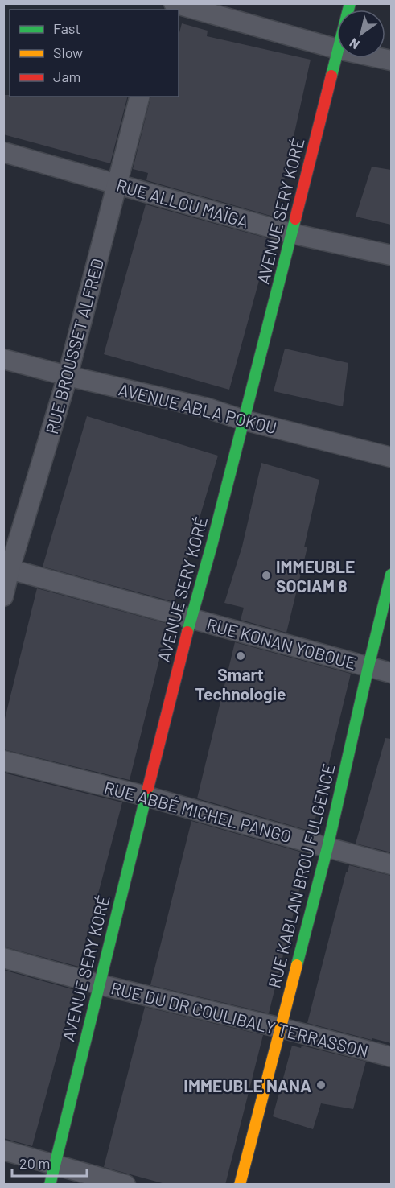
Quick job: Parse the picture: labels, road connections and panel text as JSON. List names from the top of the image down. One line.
{"streets":{"street":["RUE ALLOU MAÏGA","AVENUE SERY KORÉ","RUE BROUSSET ALFRED","AVENUE ABLA POKOU","RUE KONAN YOBOUE","RUE ABBÉ MICHEL PANGO","RUE KABLAN BROU FULGENCE","RUE DU DR COULIBALY TERRASSON"]},"crossings":[["RUE ALLOU MAÏGA","AVENUE SERY KORÉ"],["RUE ALLOU MAÏGA","RUE BROUSSET ALFRED"],["AVENUE SERY KORÉ","AVENUE ABLA POKOU"],["AVENUE SERY KORÉ","RUE KONAN YOBOUE"],["AVENUE SERY KORÉ","RUE ABBÉ MICHEL PANGO"],["AVENUE SERY KORÉ","RUE DU DR COULIBALY TERRASSON"],["RUE BROUSSET ALFRED","AVENUE ABLA POKOU"],["RUE BROUSSET ALFRED","RUE KONAN YOBOUE"],["RUE KONAN YOBOUE","RUE KABLAN BROU FULGENCE"],["RUE ABBÉ MICHEL PANGO","RUE KABLAN BROU FULGENCE"],["RUE KABLAN BROU FULGENCE","RUE DU DR COULIBALY TERRASSON"]],"places":["IMMEUBLE SOCIAM 8","Smart Technologie","IMMEUBLE NANA"],"legend":["Fast","Slow","Jam"],"scale_bar":"20 m","north":"bottom left"}
